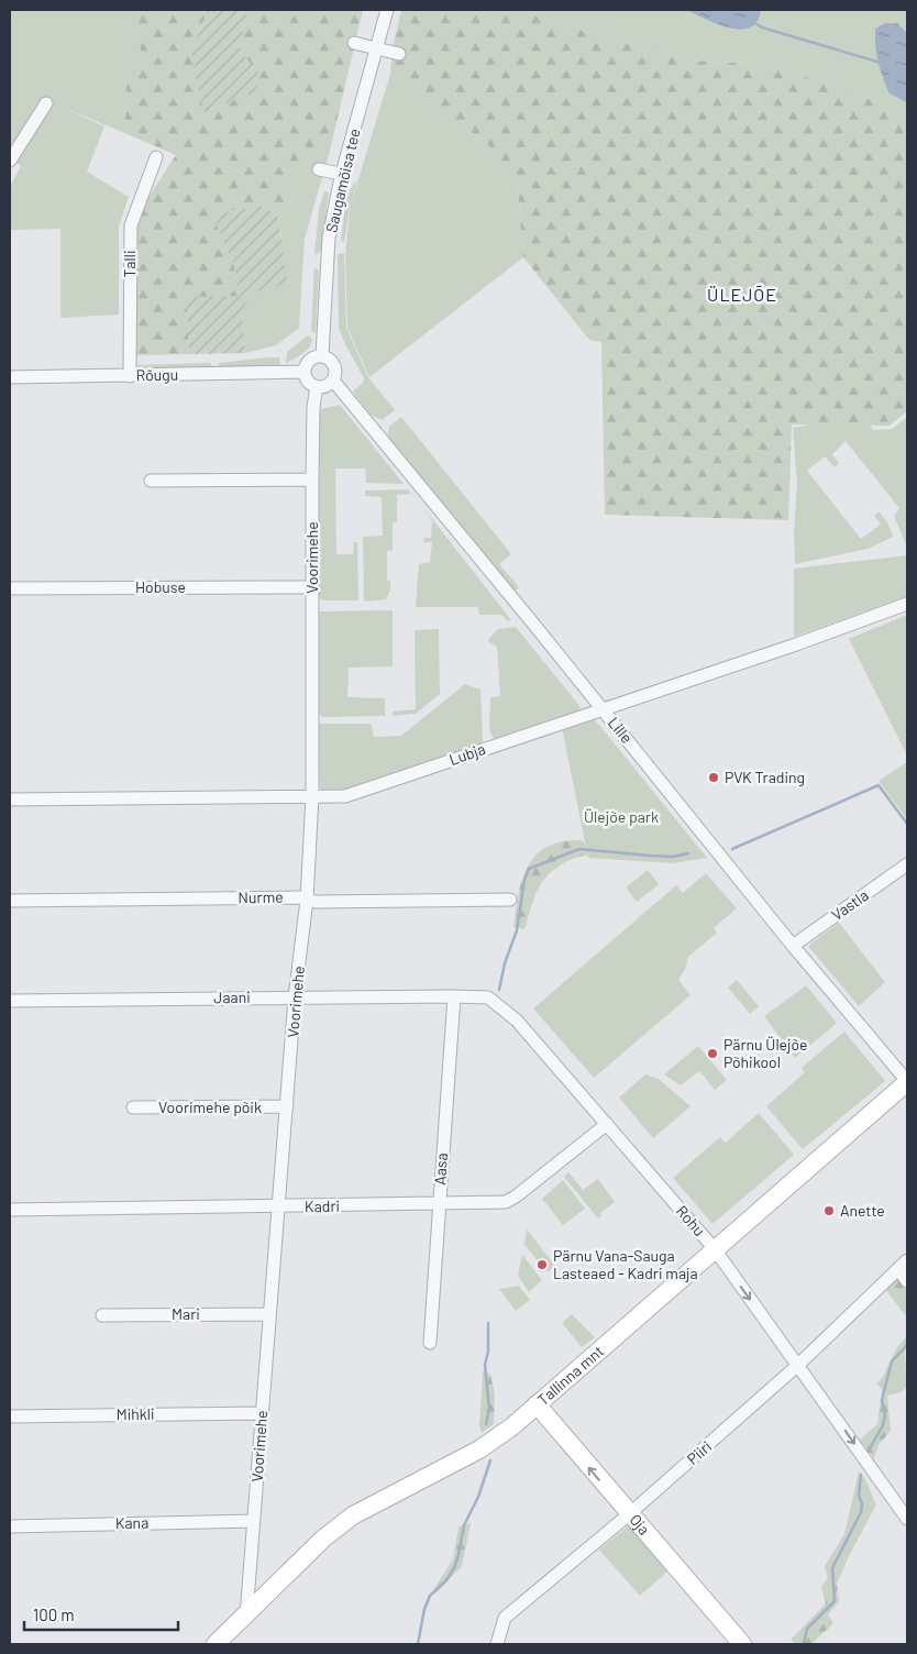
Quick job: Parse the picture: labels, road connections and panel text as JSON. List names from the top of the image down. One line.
{"streets":{"main road":["Tallinna mnt","Oja"],"street":["Saugamõisa tee","Talli","Rõugu","Voorimehe","Hobuse","Lille","Lubja","Nurme","Vastla","Jaani","Voorimehe põik","Aasa","Kadri","Rohu","Mari","Mihkli","Piiri","Kana"]},"crossings":[["Saugamõisa tee","Rõugu"],["Saugamõisa tee","Voorimehe"],["Saugamõisa tee","Lille"],["Talli","Rõugu"],["Rõugu","Voorimehe"],["Rõugu","Lille"],["Voorimehe","Hobuse"],["Voorimehe","Lille"],["Voorimehe","Lubja"],["Voorimehe","Nurme"],["Voorimehe","Jaani"],["Voorimehe","Voorimehe põik"],["Voorimehe","Kadri"],["Voorimehe","Mari"],["Voorimehe","Tallinna mnt"],["Voorimehe","Mihkli"],["Voorimehe","Kana"],["Lille","Lubja"],["Lille","Vastla"],["Lille","Tallinna mnt"],["Jaani","Aasa"],["Jaani","Rohu"],["Aasa","Kadri"],["Aasa","Rohu"],["Kadri","Rohu"],["Rohu","Tallinna mnt"],["Rohu","Piiri"],["Tallinna mnt","Oja"],["Piiri","Oja"]],"one_way":["Rohu","Oja"],"districts":["ÜLEJÕE"],"parks":["Ülejõe park"],"places":["PVK Trading","Pärnu Ülejõe Põhikool","Anette","Pärnu Vana-Sauga Lasteaed - Kadri maja"],"scale_bar":"100 m"}
